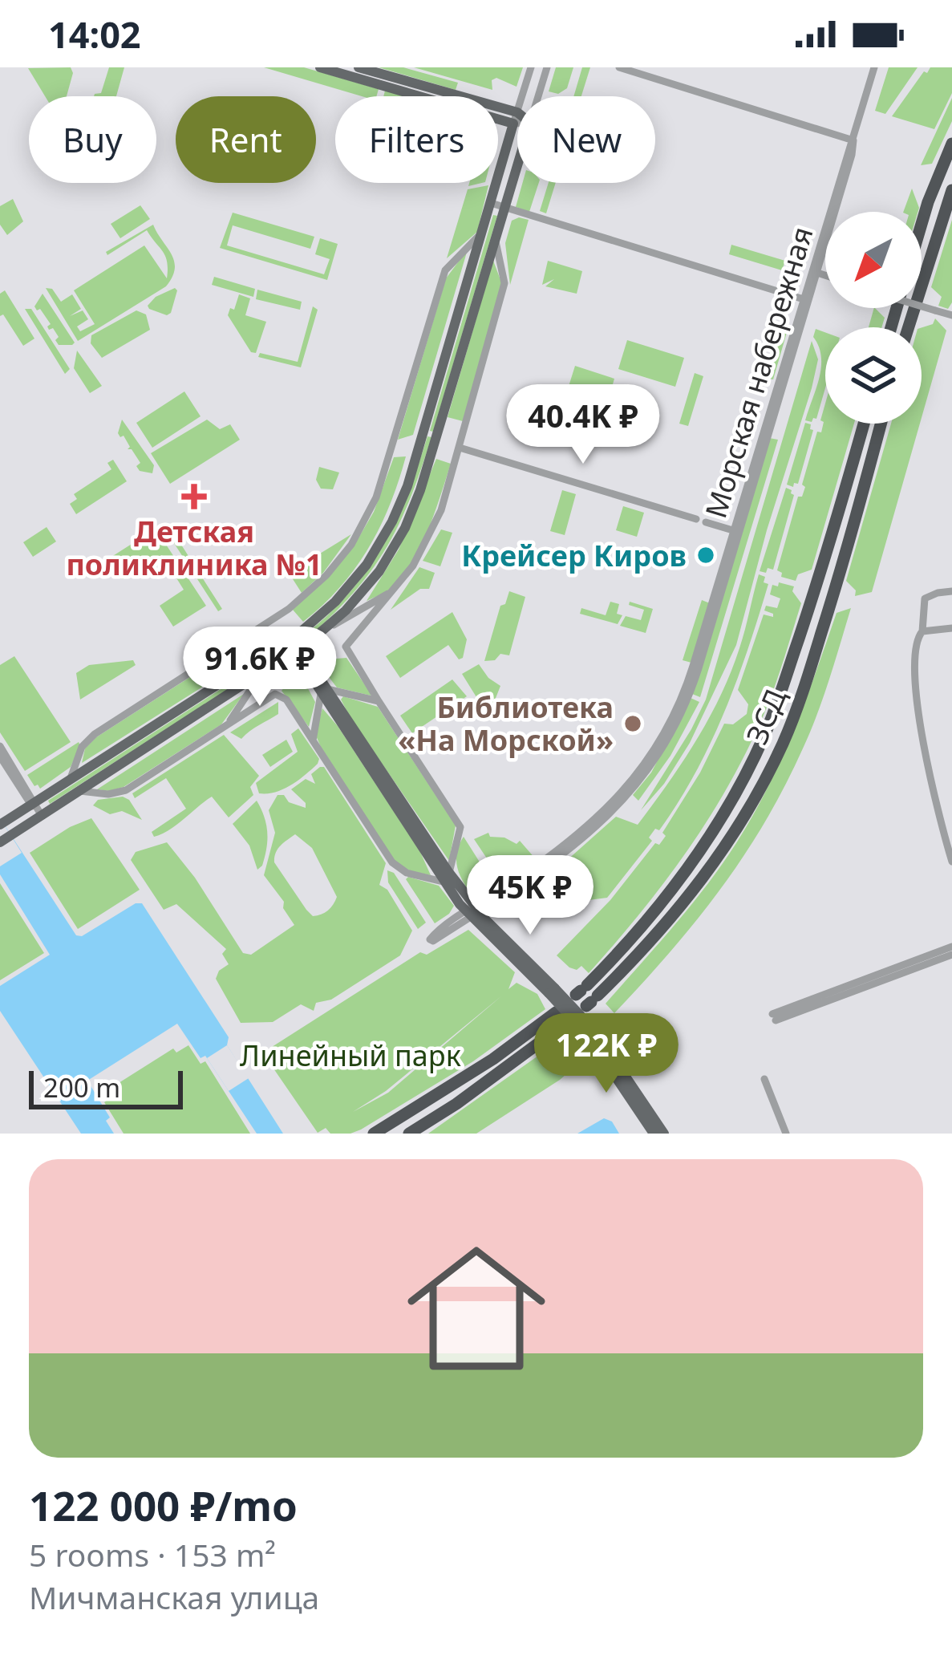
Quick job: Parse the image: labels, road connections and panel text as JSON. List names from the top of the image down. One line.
{"streets":{"highway":["ЗСД"],"street":["Морская набережная"]},"parks":["Линейный парк"],"places":{"health":["Детская поликлиника №1"],"other":["Крейсер Киров","Библиотека «На Морской»"]},"scale_bar":"200 m","north":"bottom left","page":{"status":"14:02","chip":["Buy","Rent","Filters","New"],"price":["40.4K ₽","91.6K ₽","45K ₽","122K ₽"],"scale":"200 m","list":[{"name":"122 000 ₽/mo","note":"5 rooms · 153 m² · Мичманская улица"}]}}
